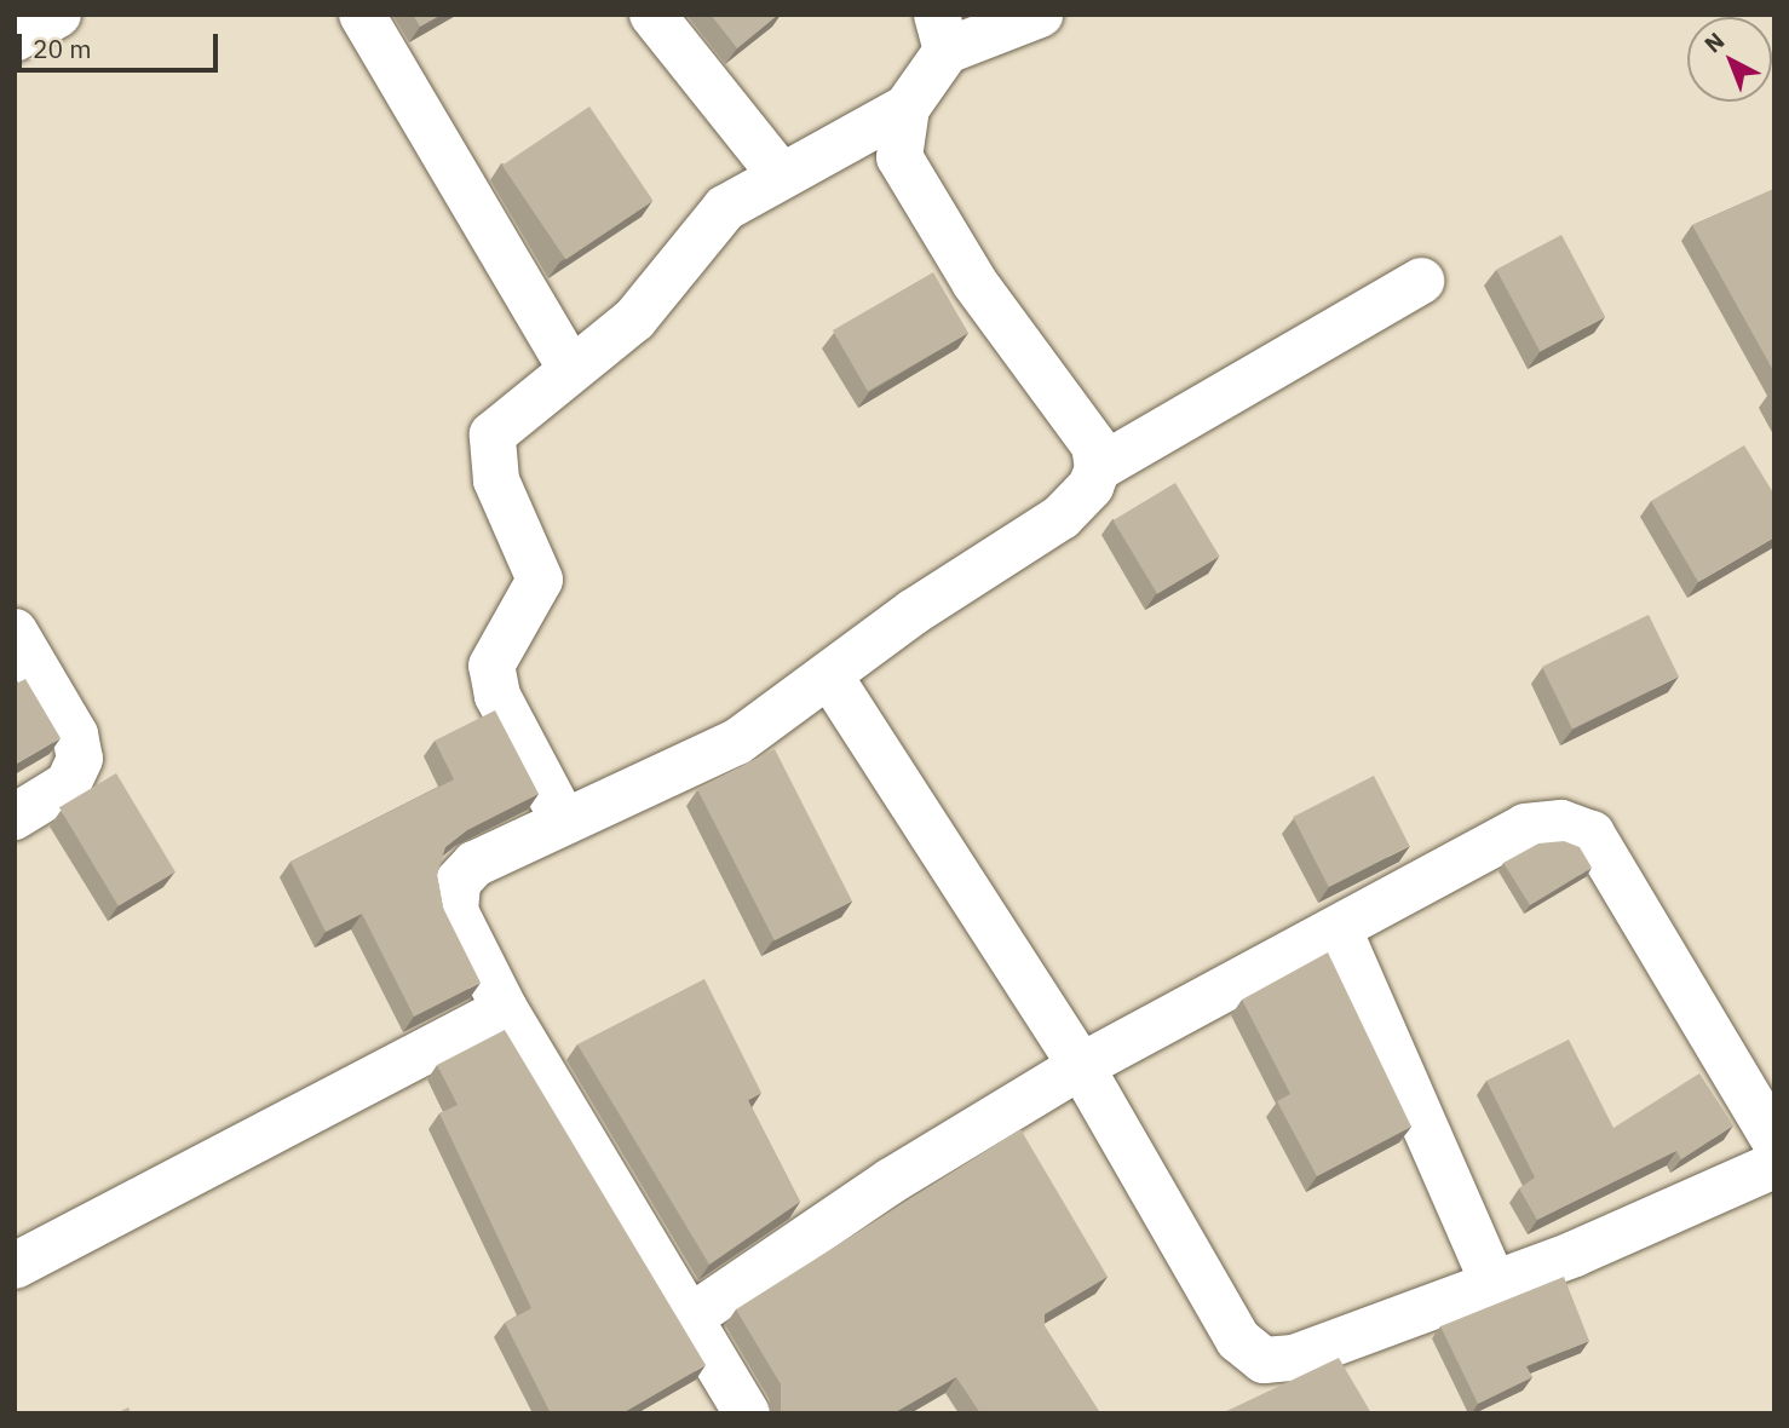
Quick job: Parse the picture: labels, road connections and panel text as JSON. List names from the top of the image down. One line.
{"scale_bar":"20 m","north":"top left"}
